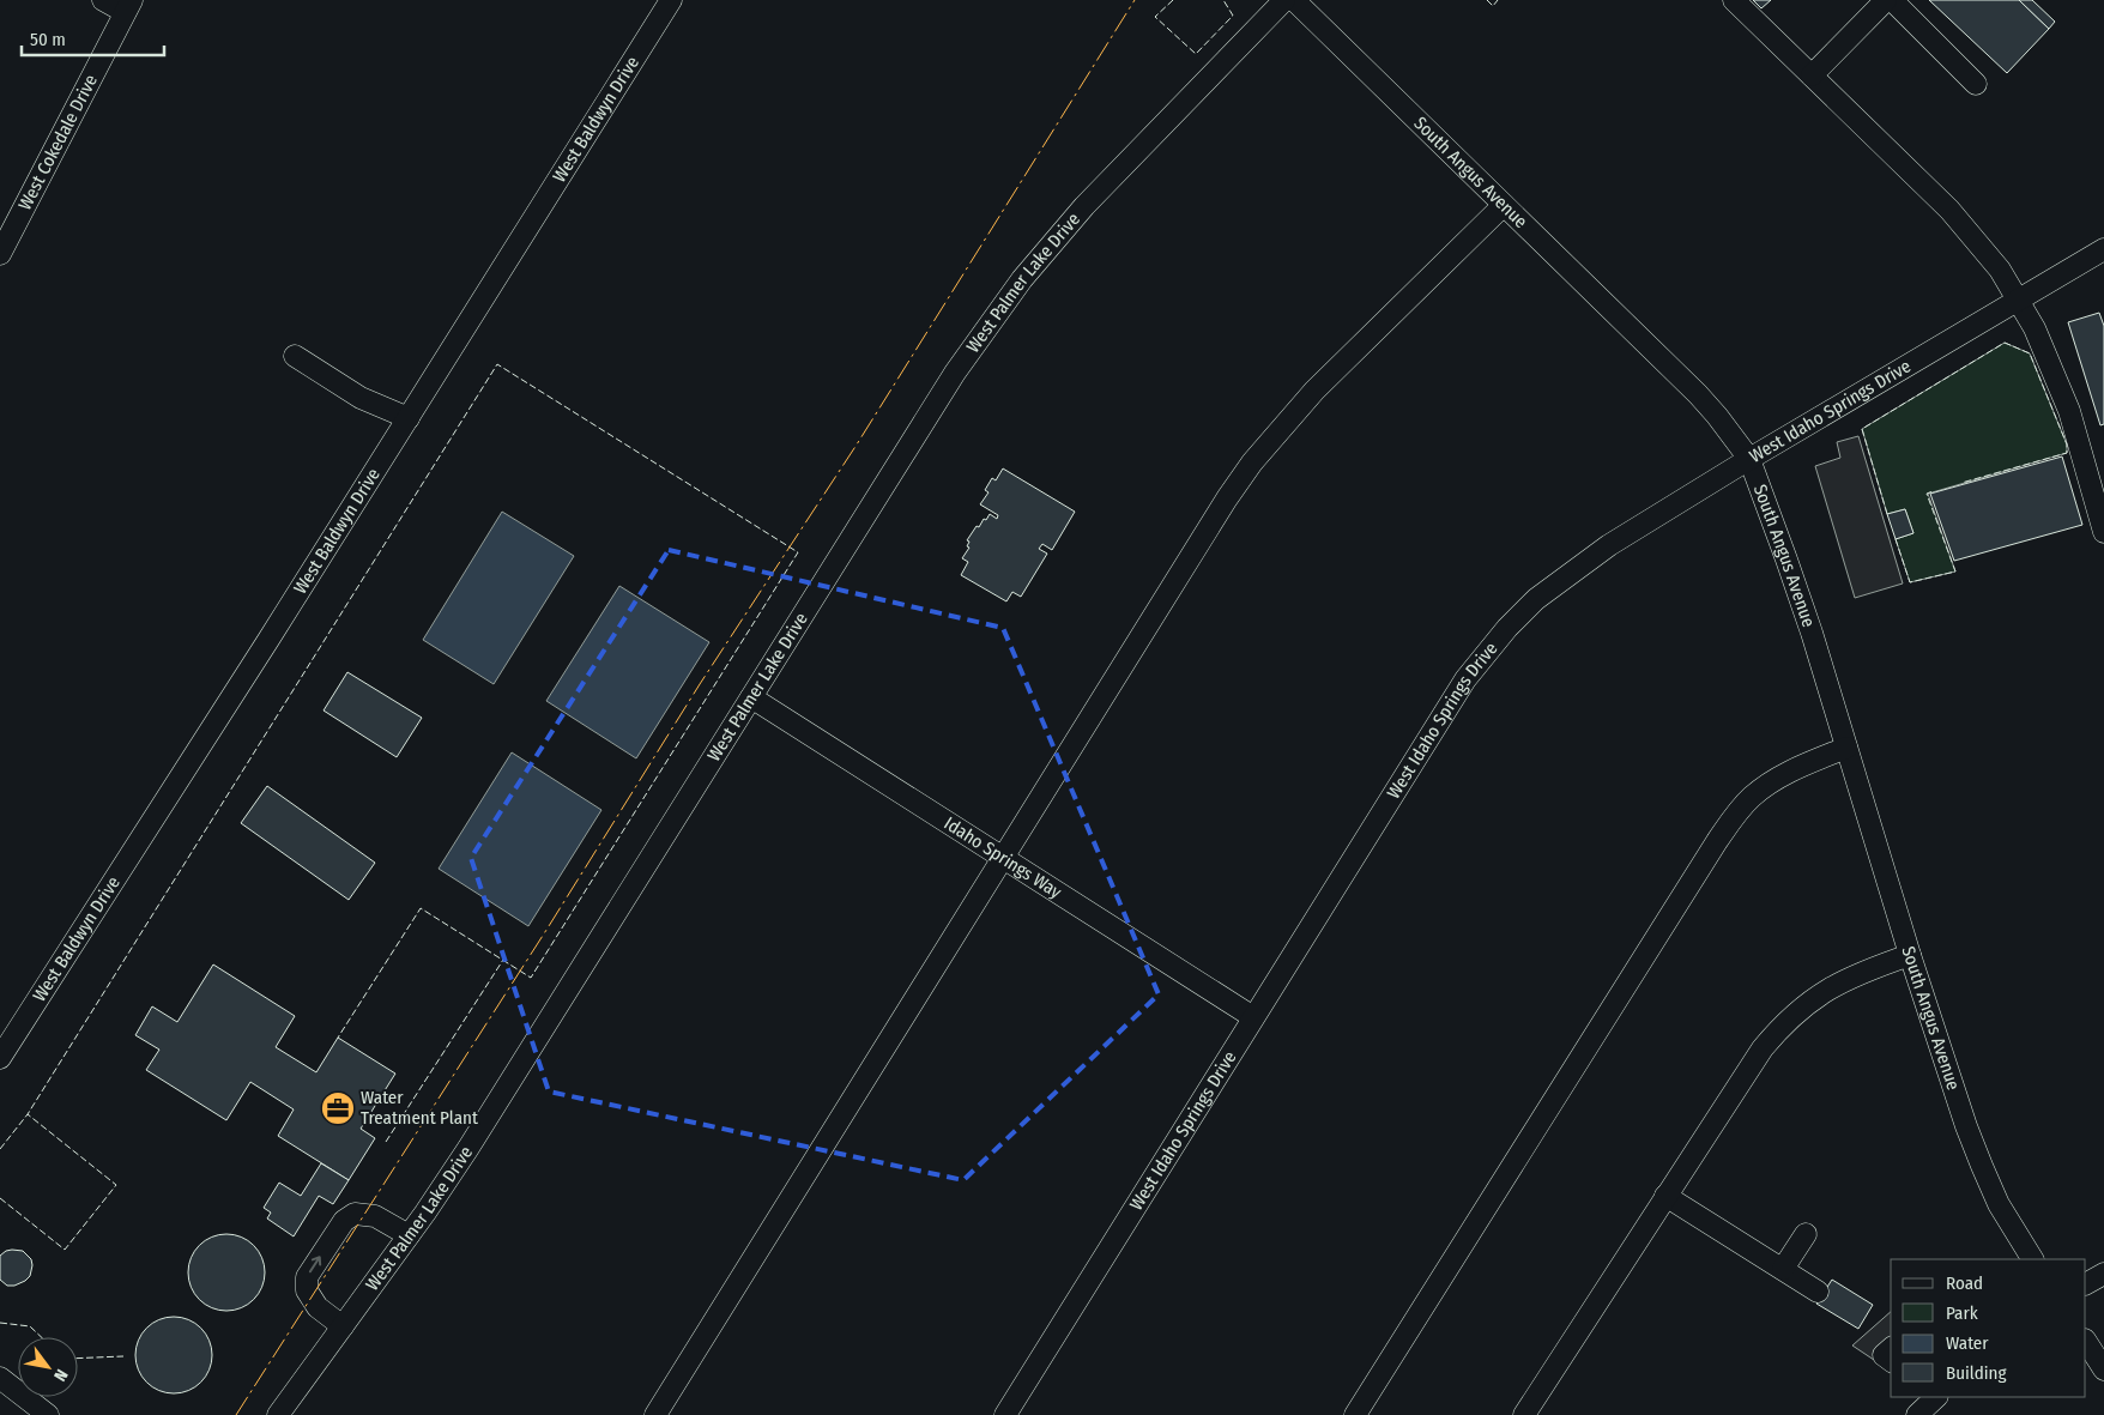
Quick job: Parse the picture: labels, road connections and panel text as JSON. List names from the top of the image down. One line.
{"streets":{"street":["West Baldwyn Drive","West Cokedale Drive","South Angus Avenue","West Palmer Lake Drive","West Idaho Springs Drive","Idaho Springs Way"]},"crossings":[["South Angus Avenue","West Idaho Springs Drive"],["West Palmer Lake Drive","Idaho Springs Way"],["West Idaho Springs Drive","Idaho Springs Way"]],"places":{"office":["Water Treatment Plant"]},"legend":["Road","Park","Water","Building"],"scale_bar":"50 m","north":"bottom right"}
